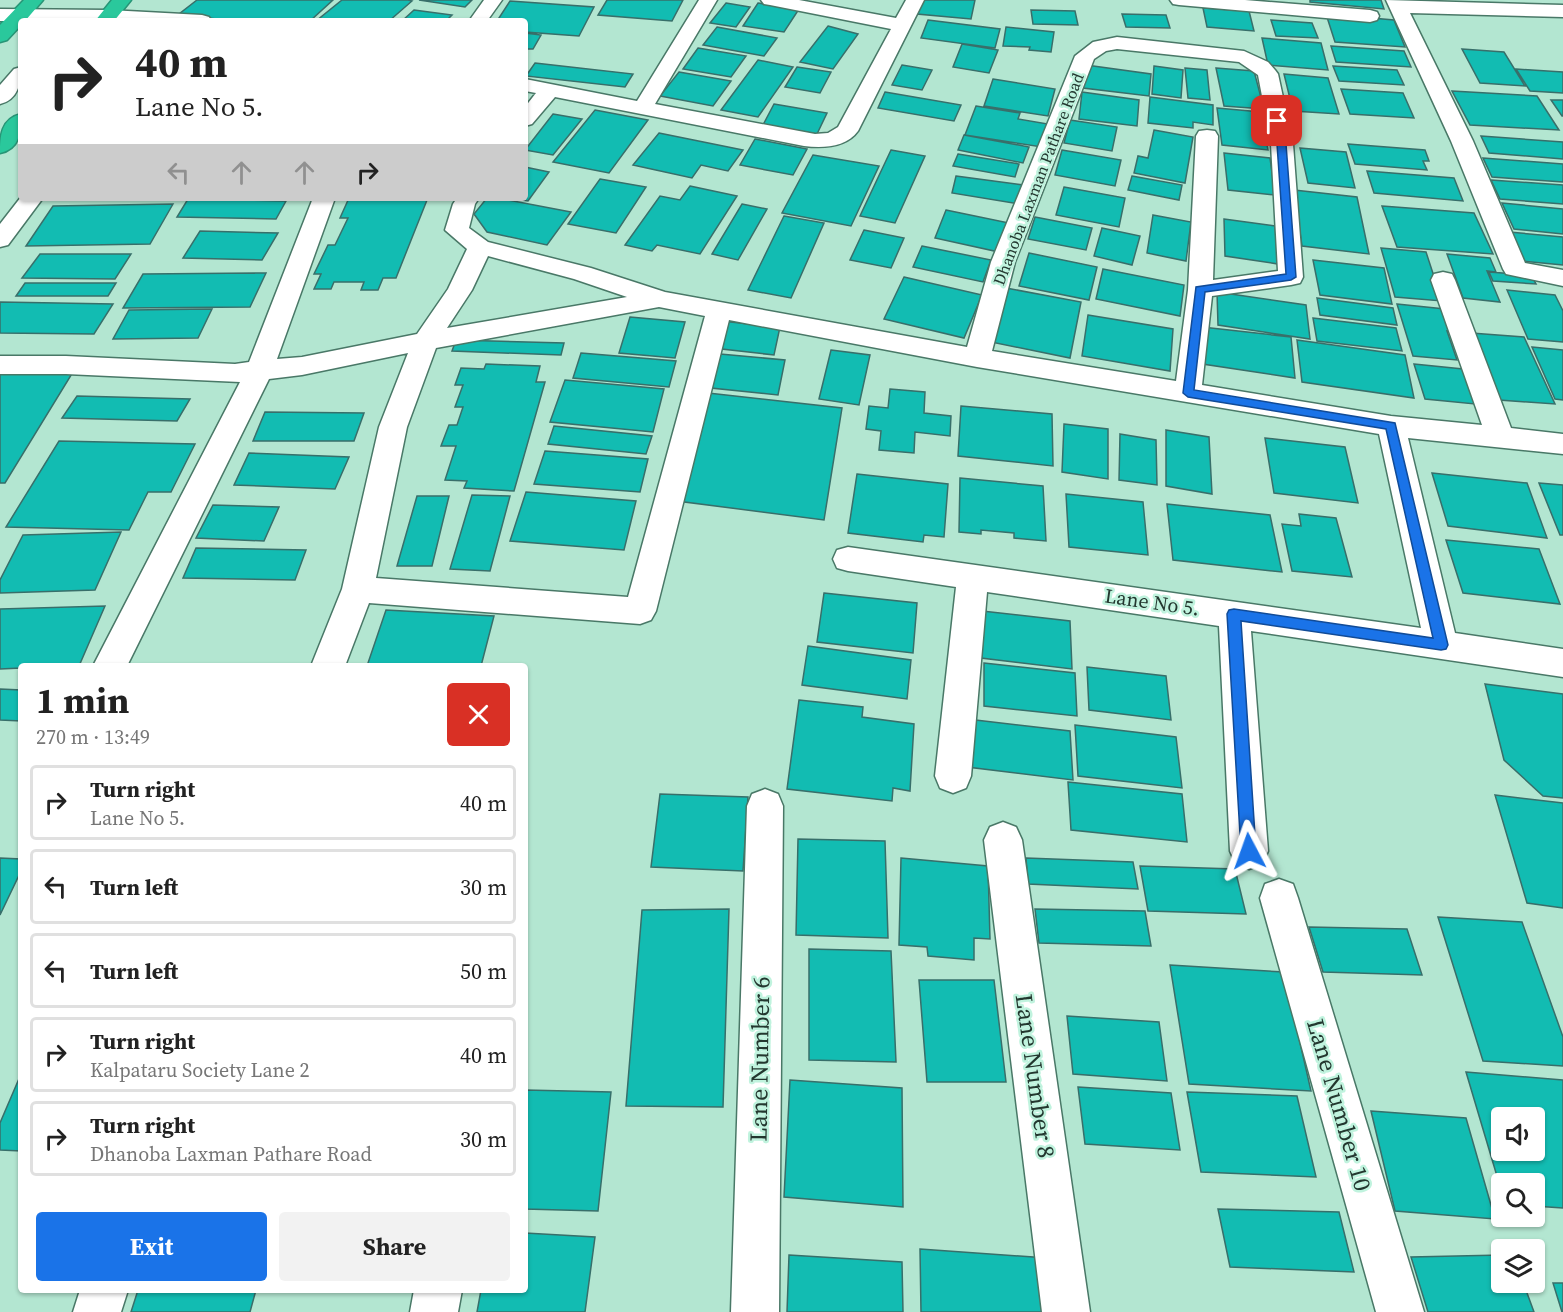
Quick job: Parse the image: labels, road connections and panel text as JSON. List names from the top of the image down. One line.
{"streets":{"street":["Dhanoba Laxman Pathare Road","Lane No 5.","Lane Number 6","Lane Number 8","Lane Number 10"]},"page":{"turn":["40 m","Lane No 5."],"heading":["1 min","270 m · 13:49"],"list":[{"name":"Turn right","note":"Lane No 5.","value":"40 m"},{"name":"Turn left","value":"30 m"},{"name":"Turn left","value":"50 m"},{"name":"Turn right","note":"Kalpataru Society Lane 2","value":"40 m"},{"name":"Turn right","note":"Dhanoba Laxman Pathare Road","value":"30 m"}],"buttons":["Exit","Share"]}}
